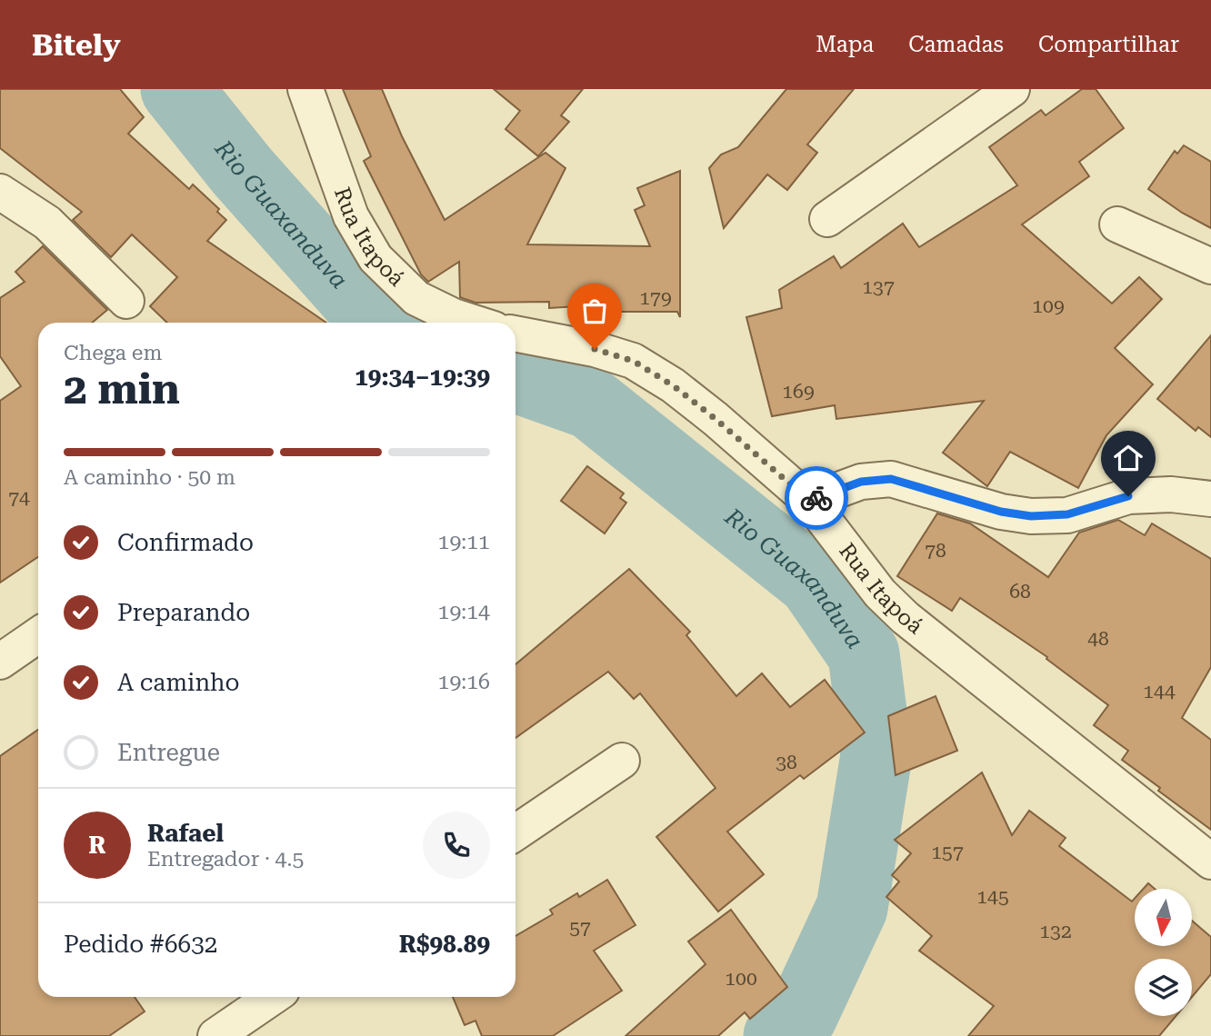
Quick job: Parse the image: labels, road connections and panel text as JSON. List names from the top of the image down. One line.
{"streets":{"street":["Rua Itapoá"]},"water":["Rio Guaxanduva"],"house_numbers":["137","179","109","169","74","78","68","48","144","38","157","145","57","132","100"],"north":"bottom","page":{"header":"Bitely","nav":["Mapa","Camadas","Compartilhar"],"heading":["2 min","Chega em","19:34–19:39"],"panel":["Rafael","Entregador · 4.5","Pedido #6632","R$98.89"],"bar":"A caminho · 50 m","list":[["Confirmado","19:11"],["Preparando","19:14"],["A caminho","19:16"],"Entregue"],"round":"R"}}
